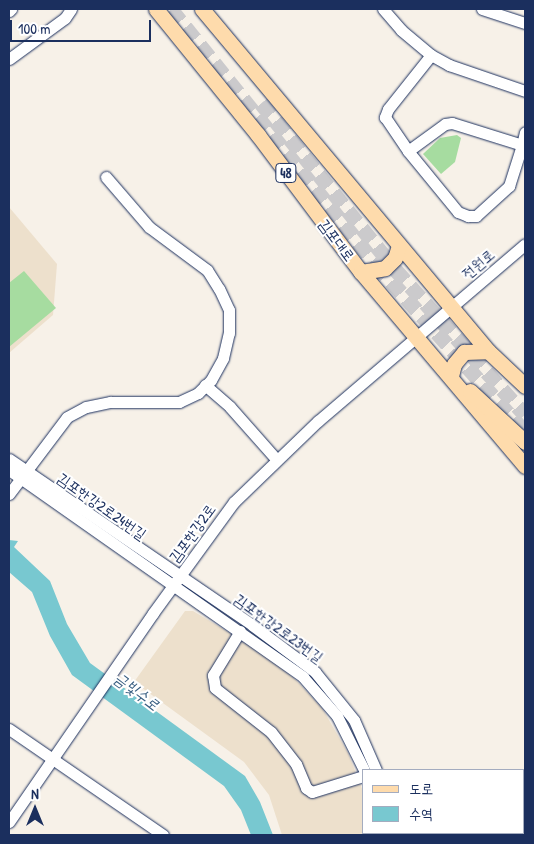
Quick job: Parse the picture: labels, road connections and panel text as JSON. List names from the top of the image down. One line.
{"streets":{"main road":["48","김포대로"],"street":["전원로","김포한강2로24번길","김포한강2로","김포한강2로23번길"]},"crossings":[["김포대로","김포한강2로"],["전원로","김포한강2로"],["김포한강2로24번길","김포한강2로"],["김포한강2로24번길","김포한강2로23번길"],["김포한강2로","김포한강2로23번길"]],"water":["금빛수로"],"legend":["도로","수역"],"scale_bar":"100 m","north":"top"}
